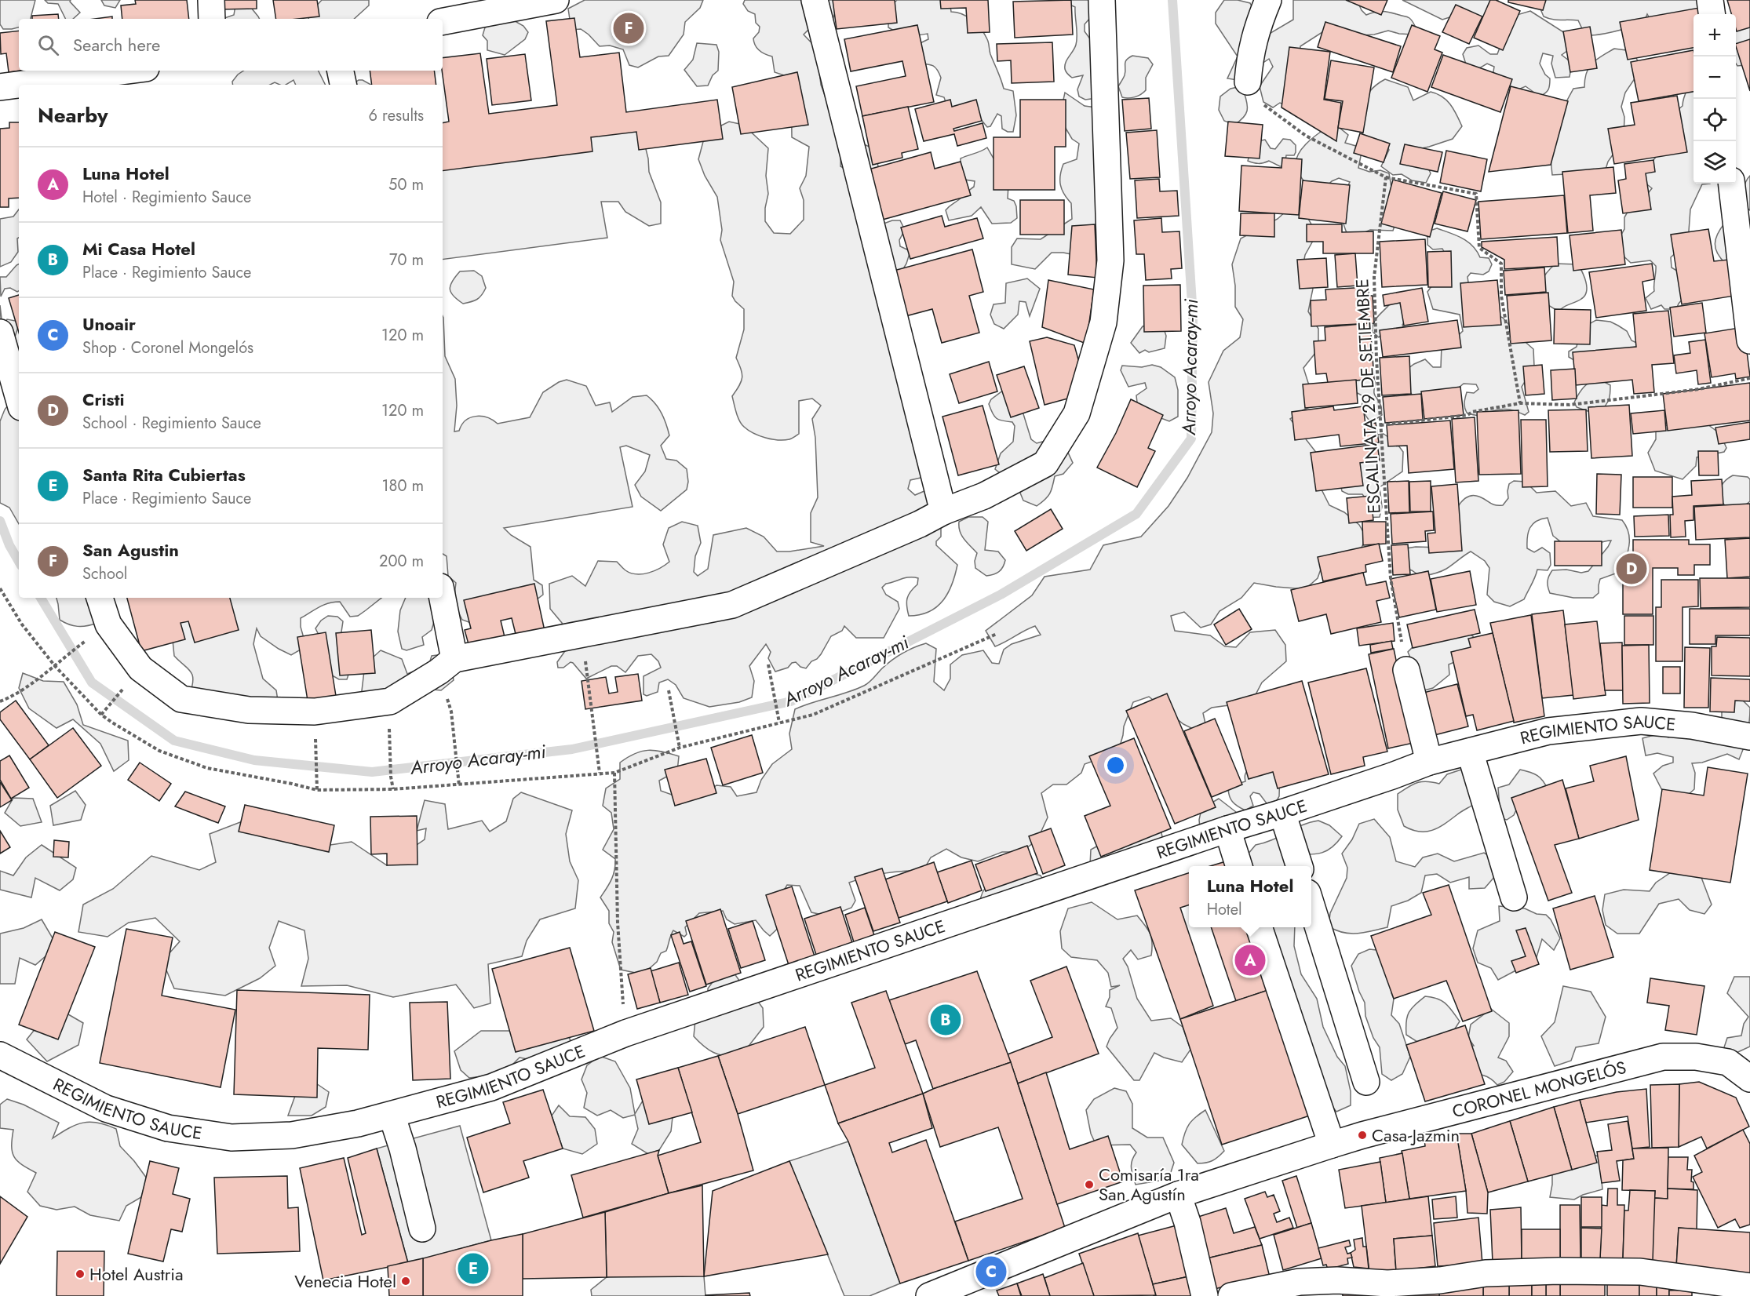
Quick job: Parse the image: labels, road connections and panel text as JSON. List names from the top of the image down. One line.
{"streets":{"street":["REGIMIENTO SAUCE","CORONEL MONGELÓS"],"path":["ESCALINATA 29 DE SETIEMBRE"]},"water":["Arroyo Acaray-mi"],"places":["Casa Jazmin","Comisaría 1ra San Agustín","Hotel Austria","Venecia Hotel"],"page":{"pins":["F","D","A","B","E","C"],"map_buttons":["+","−"],"search":"Search here","heading":["Nearby","6 results"],"list":[{"mark":"A","name":"Luna Hotel","note":"Hotel · Regimiento Sauce","value":"50 m"},{"mark":"B","name":"Mi Casa Hotel","note":"Place · Regimiento Sauce","value":"70 m"},{"mark":"C","name":"Unoair","note":"Shop · Coronel Mongelós","value":"120 m"},{"mark":"D","name":"Cristi","note":"School · Regimiento Sauce","value":"120 m"},{"mark":"E","name":"Santa Rita Cubiertas","note":"Place · Regimiento Sauce","value":"180 m"},{"mark":"F","name":"San Agustin","note":"School","value":"200 m"}],"popup":["Luna Hotel","Hotel"]}}
